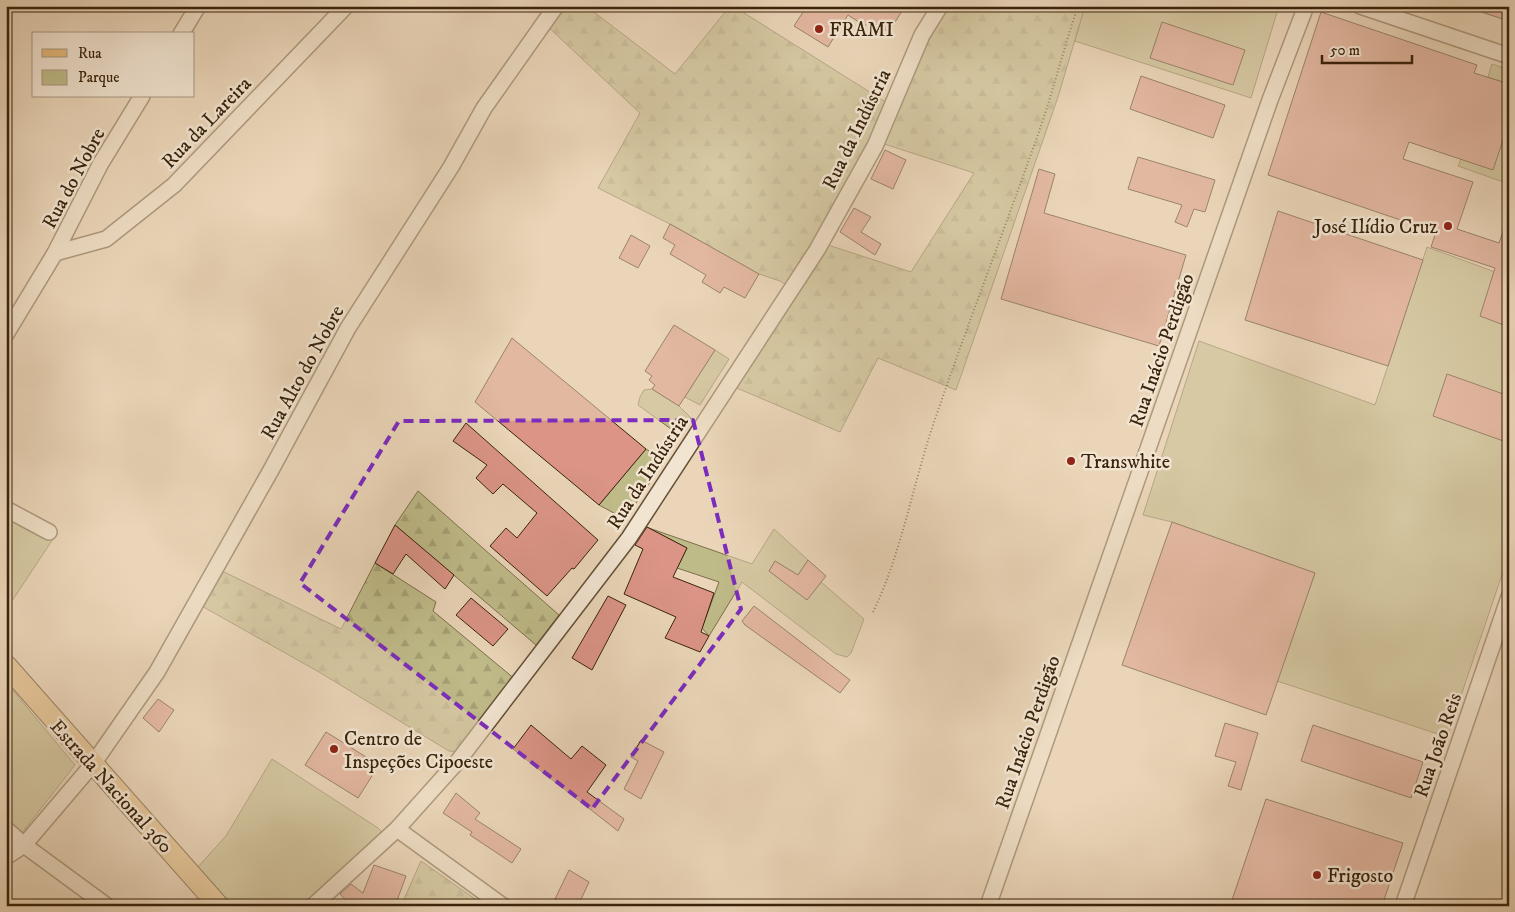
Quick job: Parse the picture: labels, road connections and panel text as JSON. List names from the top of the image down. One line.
{"streets":{"main road":["Estrada Nacional 360"],"street":["Rua da Lareira","Rua da Indústria","Rua do Nobre","Rua Inácio Perdigão","Rua Alto do Nobre","Rua João Reis"]},"crossings":[["Rua da Lareira","Rua do Nobre"],["Rua Alto do Nobre","Estrada Nacional 360"]],"places":["FRAMI","José Ilídio Cruz","Transwhite","Centro de Inspeções Cipoeste","Frigosto"],"legend":["Rua","Parque"],"scale_bar":"50 m"}
